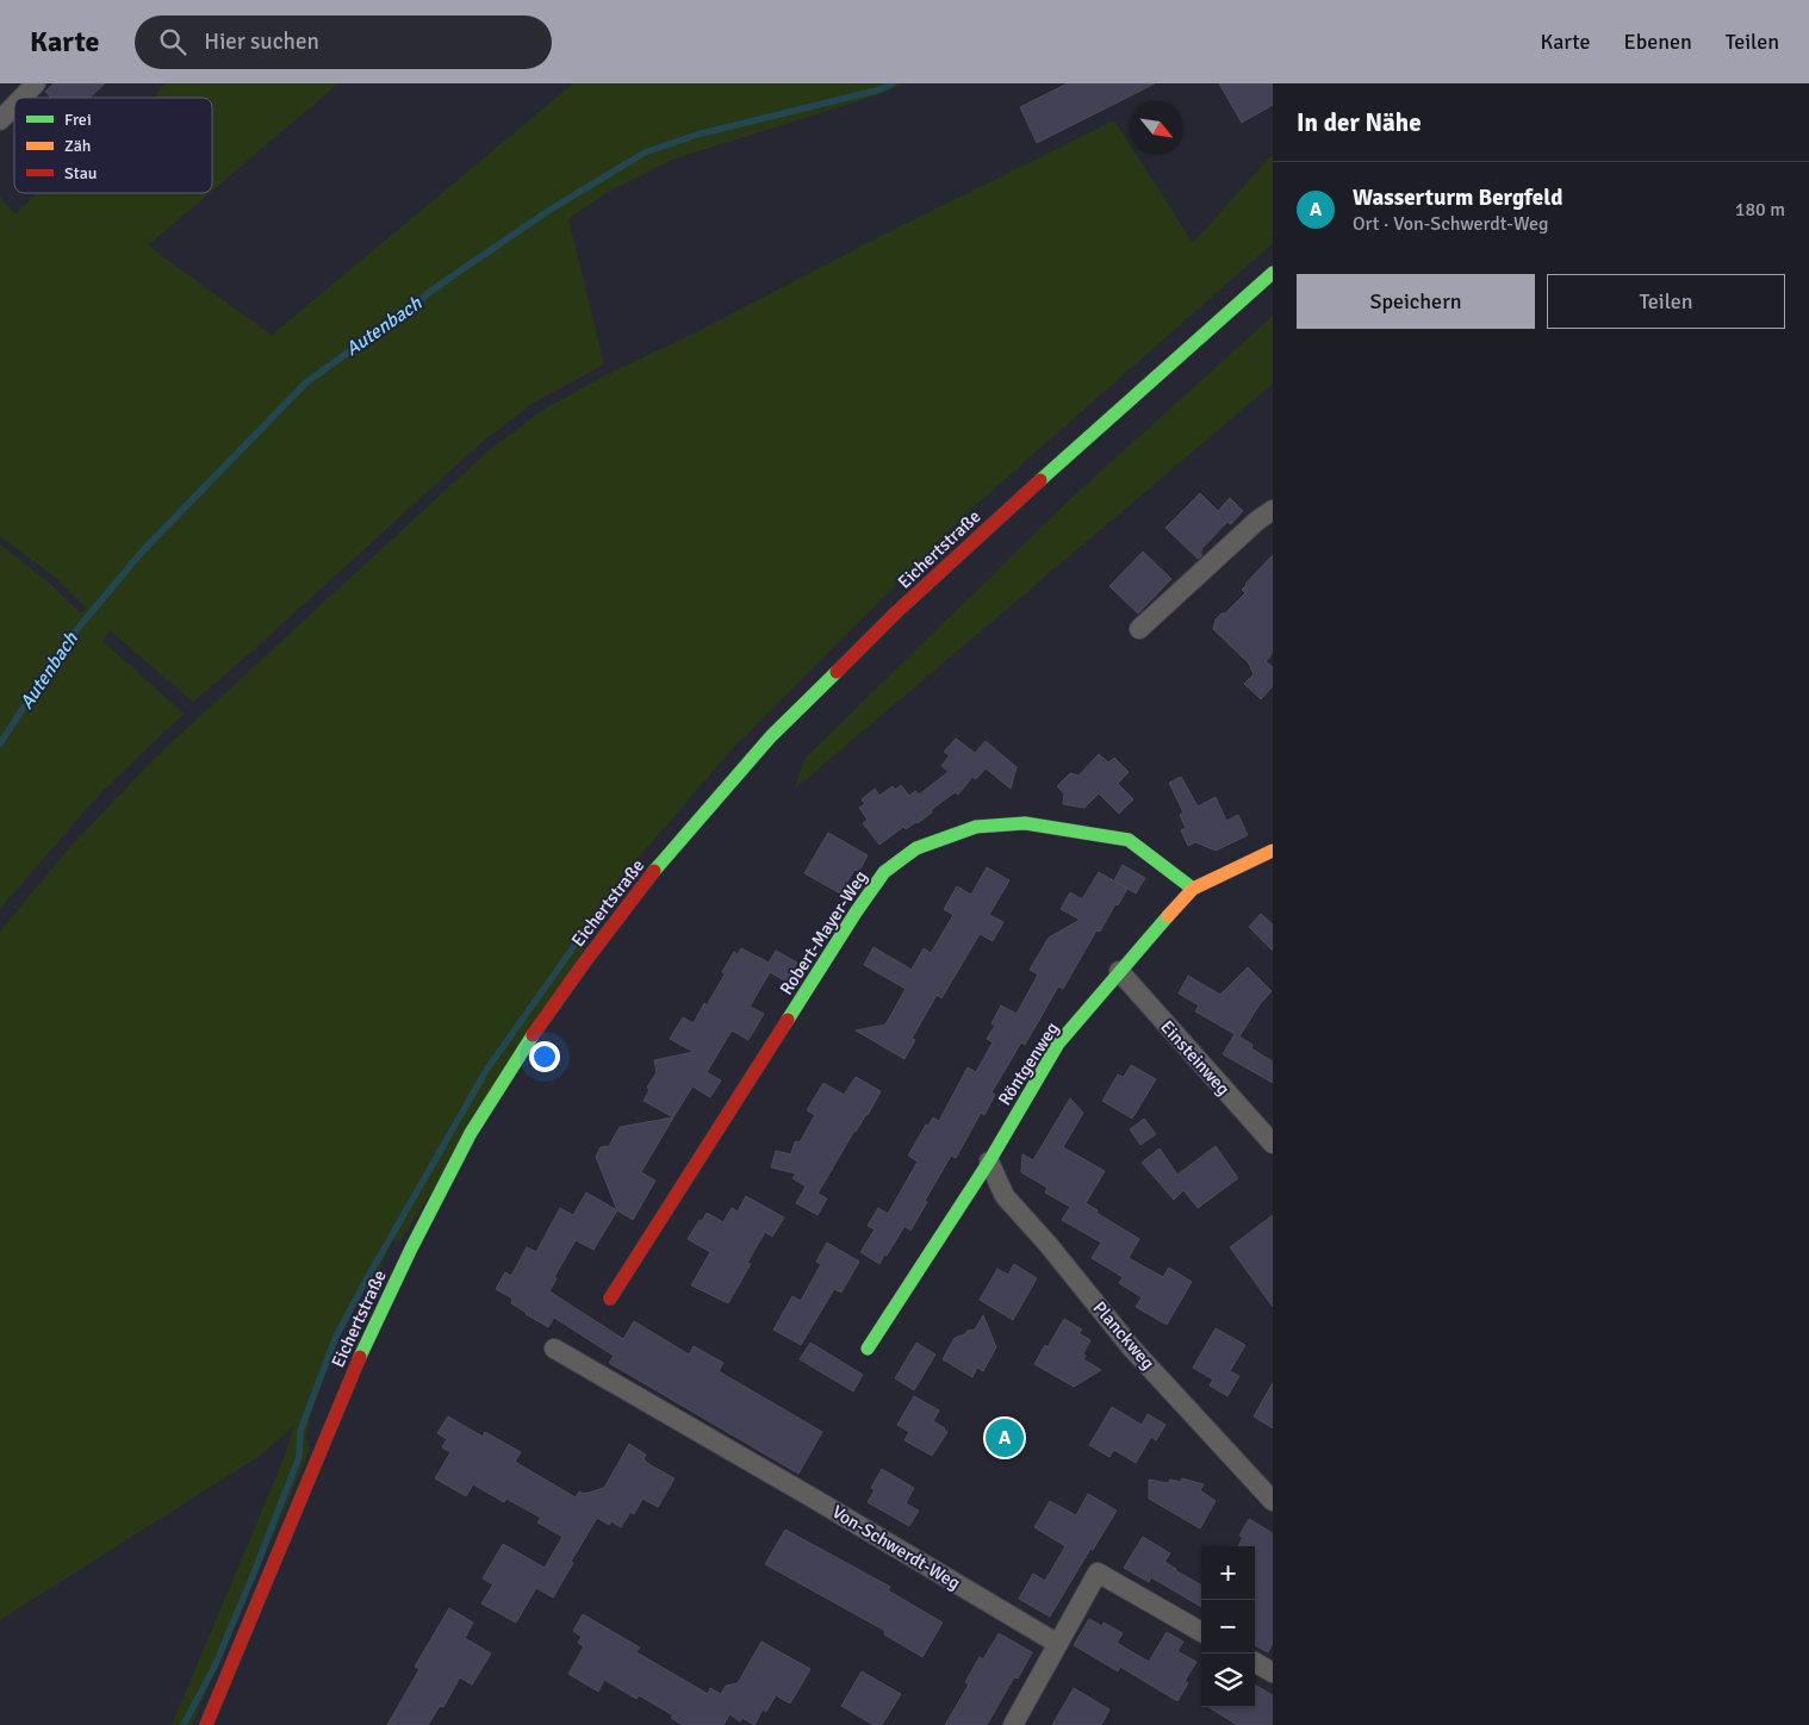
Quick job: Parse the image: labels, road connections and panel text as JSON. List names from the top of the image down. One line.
{"streets":{"street":["Eichertstraße","Robert-Mayer-Weg","Einsteinweg","Röntgenweg","Planckweg","Von-Schwerdt-Weg"]},"crossings":[["Robert-Mayer-Weg","Röntgenweg"],["Einsteinweg","Röntgenweg"],["Röntgenweg","Planckweg"]],"water":["Autenbach"],"legend":["Frei","Zäh","Stau"],"north":"bottom right","page":{"header":"Karte","search":"Hier suchen","nav":["Karte","Ebenen","Teilen"],"heading":"In der Nähe","list":[{"mark":"A","name":"Wasserturm Bergfeld","note":"Ort · Von-Schwerdt-Weg","value":"180 m"}],"buttons":["Speichern","Teilen"],"pins":"A","map_buttons":["+","−"]}}
